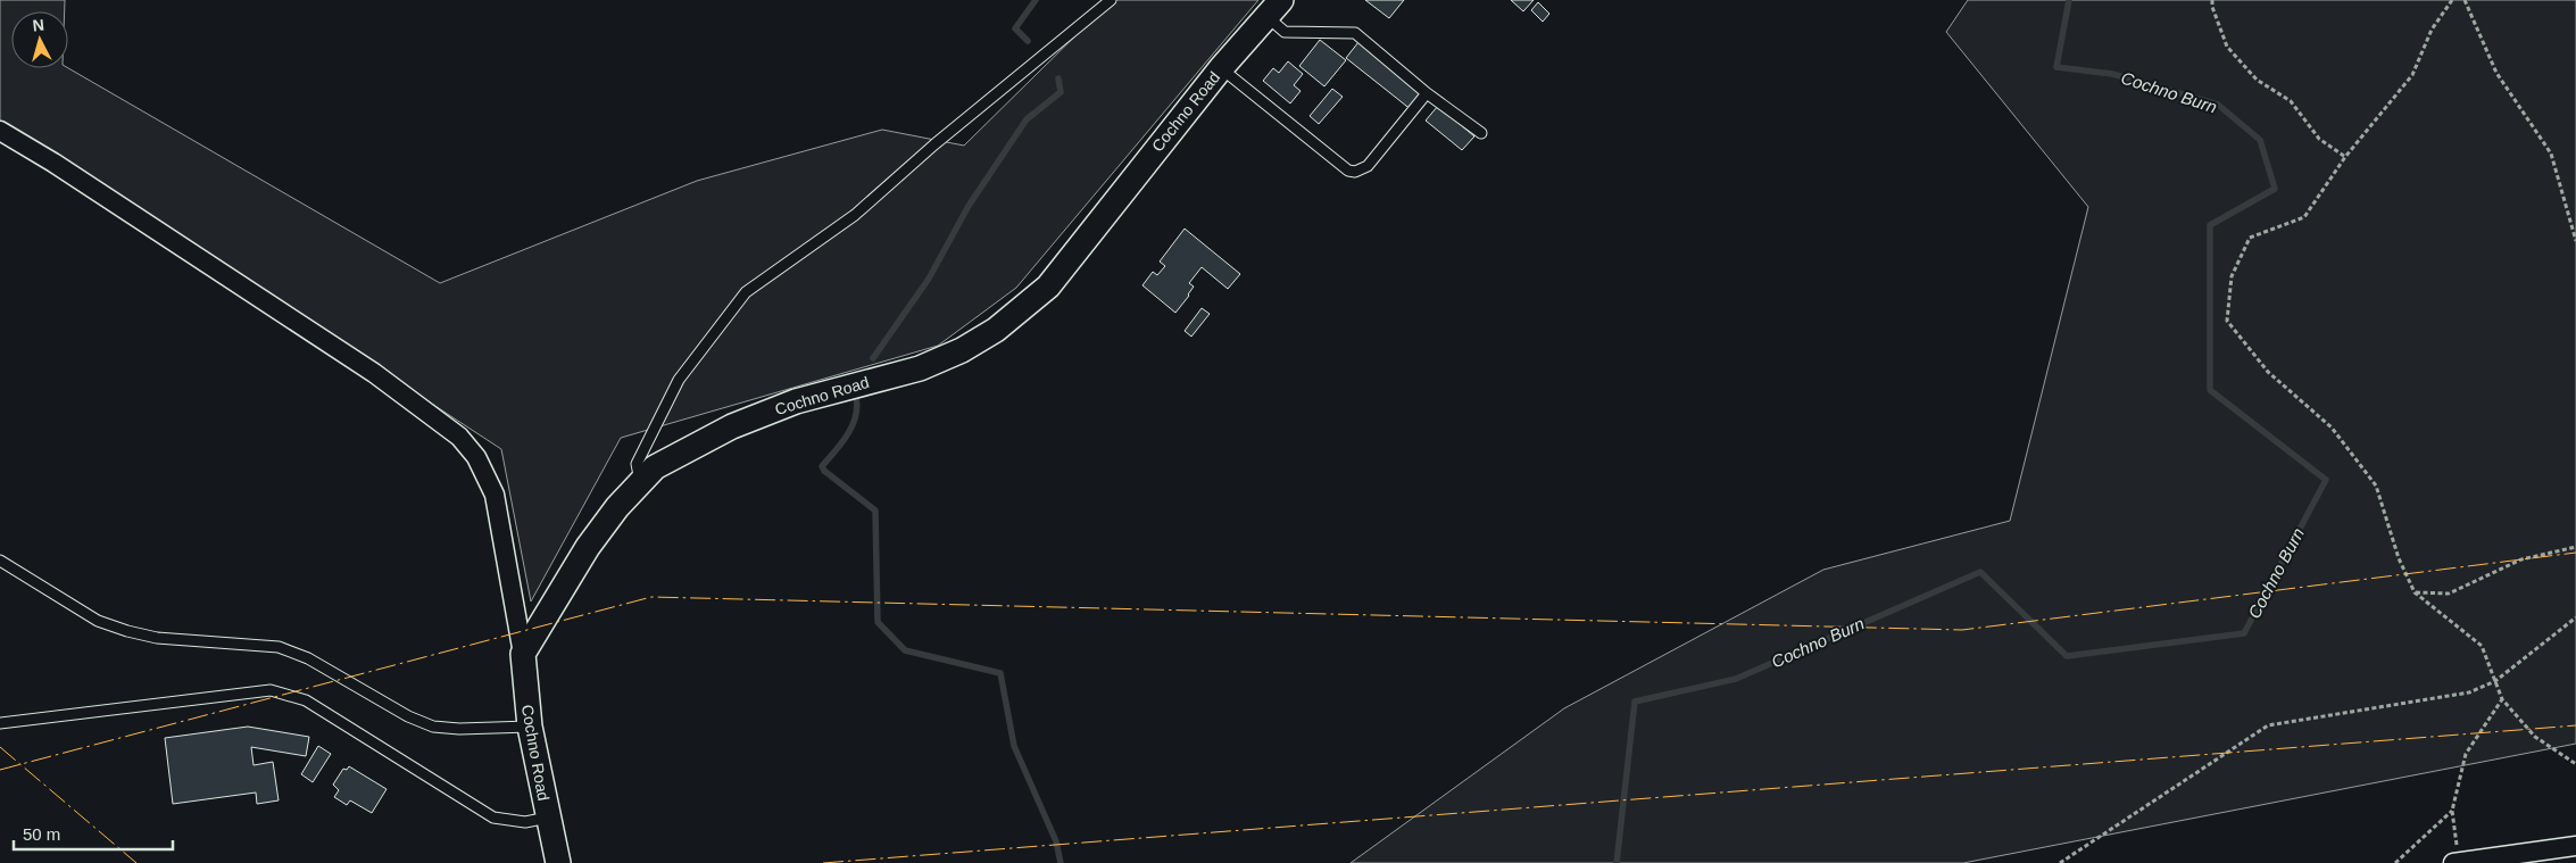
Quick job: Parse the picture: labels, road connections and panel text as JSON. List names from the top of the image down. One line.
{"streets":{"street":["Cochno Road"]},"water":["Cochno Burn"],"scale_bar":"50 m","north":"top"}
